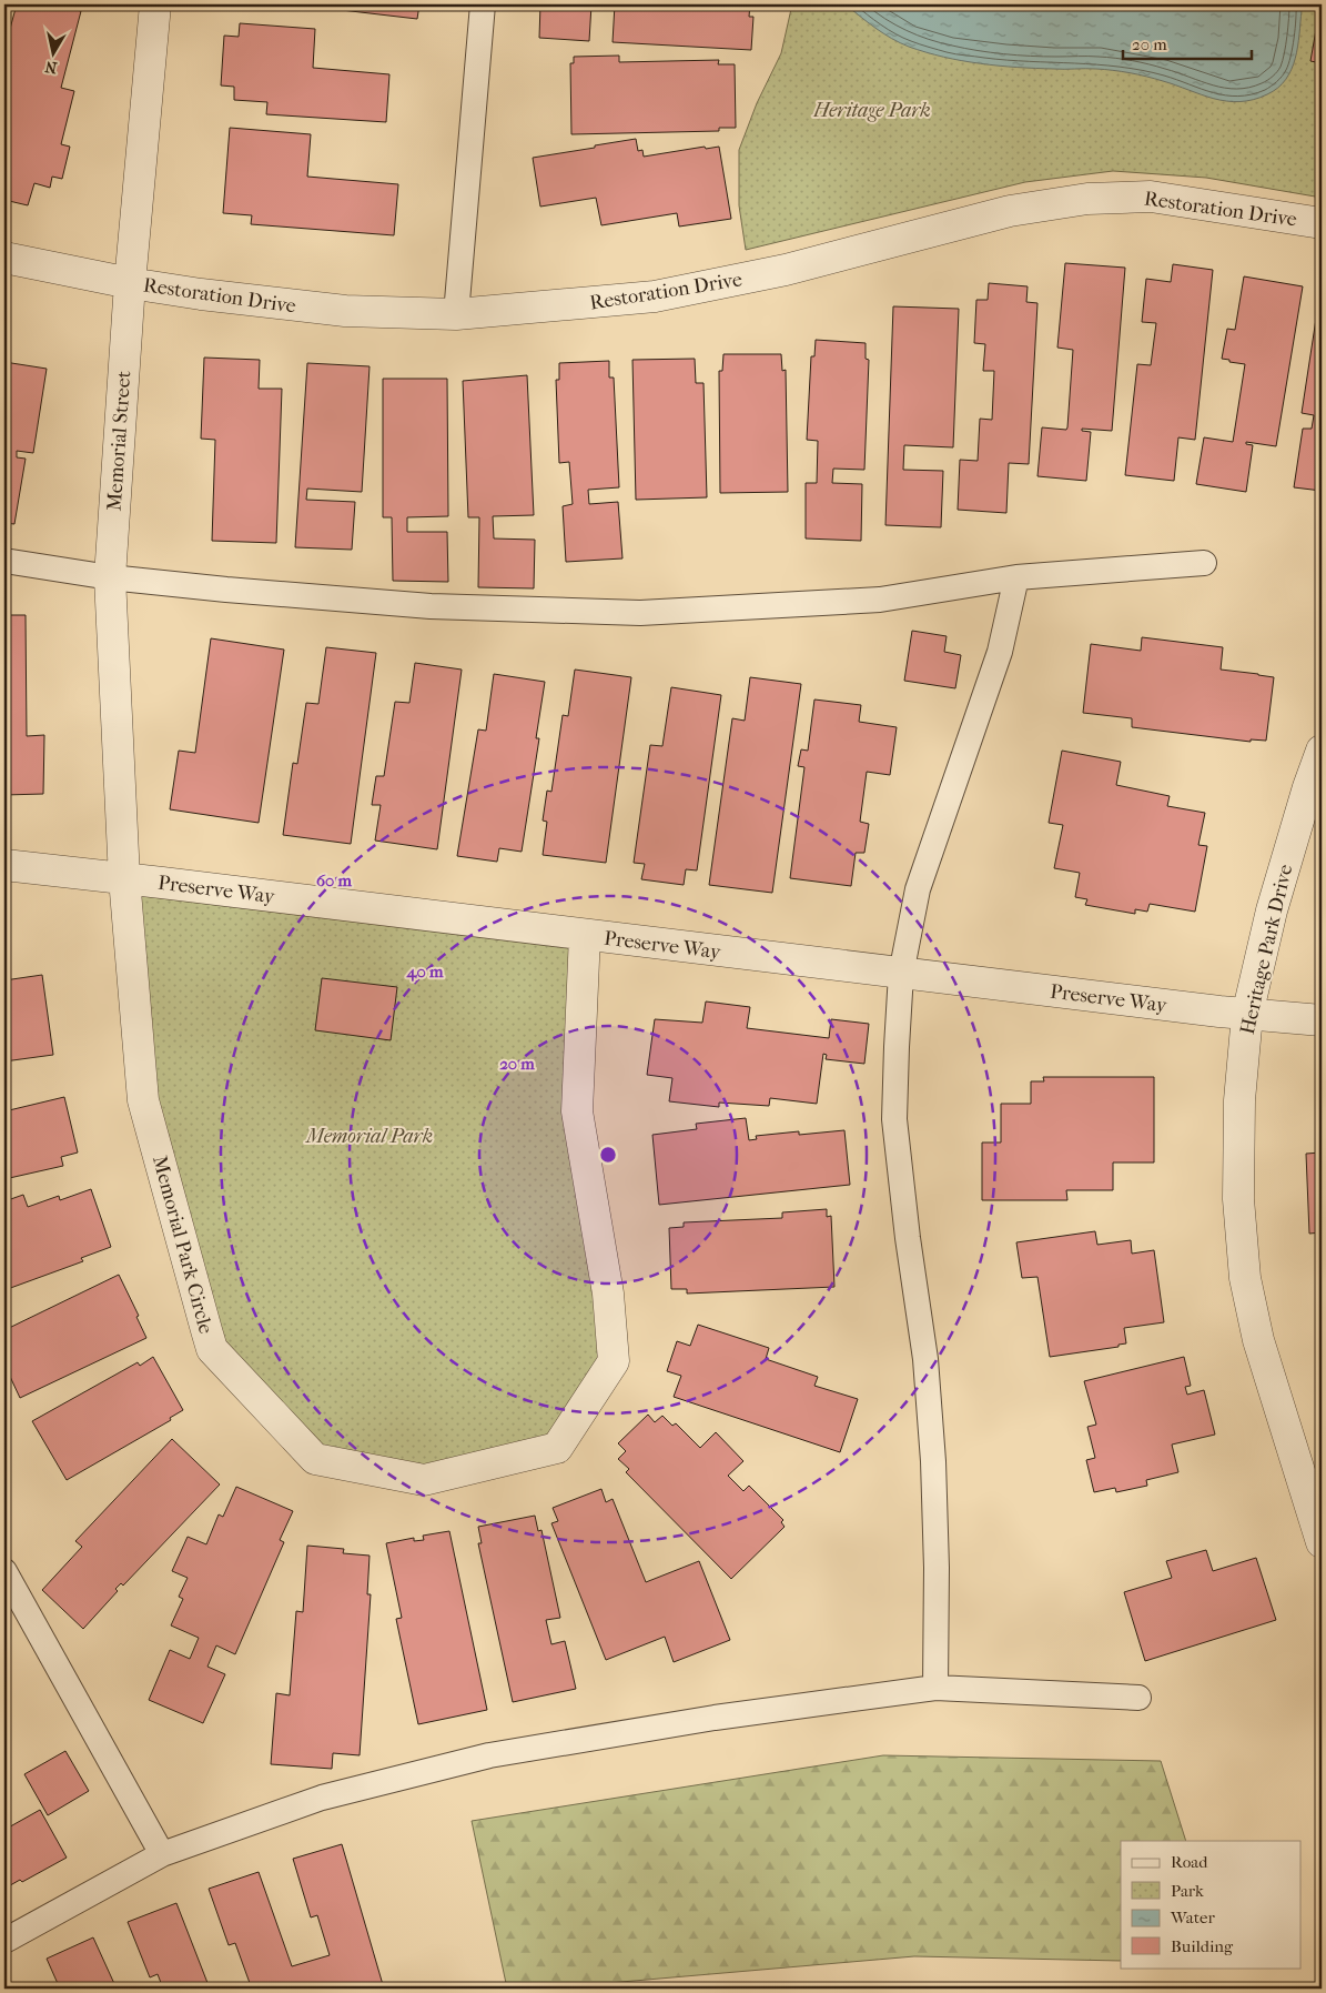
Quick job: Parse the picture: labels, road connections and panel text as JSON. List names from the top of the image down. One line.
{"streets":{"street":["Restoration Drive","Memorial Street","Preserve Way","Heritage Park Drive","Memorial Park Circle"]},"crossings":[["Restoration Drive","Memorial Street"],["Memorial Street","Preserve Way"],["Memorial Street","Memorial Park Circle"],["Preserve Way","Heritage Park Drive"],["Preserve Way","Memorial Park Circle"]],"parks":["Heritage Park","Memorial Park"],"legend":["Road","Park","Water","Building"],"scale_bar":"20 m","north":"bottom","rings":["60 m","40 m","20 m"]}
